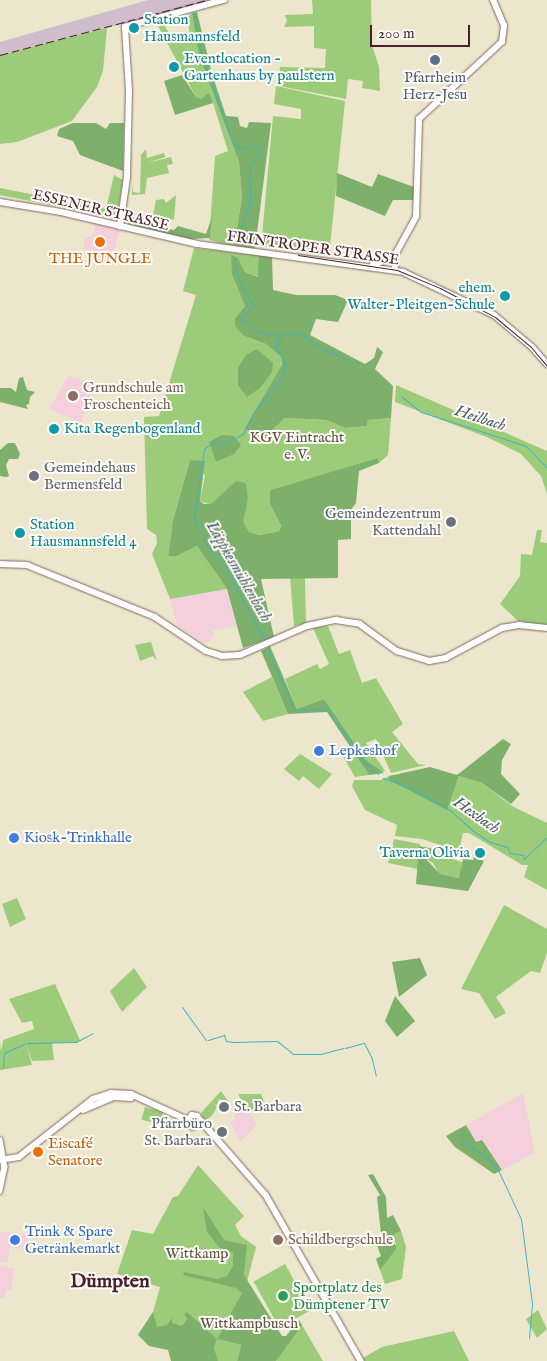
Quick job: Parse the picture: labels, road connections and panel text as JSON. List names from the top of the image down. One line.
{"streets":{"main road":["ESSENER STRASSE","FRINTROPER STRASSE"]},"crossings":[["ESSENER STRASSE","FRINTROPER STRASSE"]],"districts":["Dümpten"],"water":["Heilbach","Läppkesmühlenbach","Hexbach"],"parks":["KGV Eintracht e. V.","Wittkamp","Wittkampbusch"],"places":["Station Hausmannsfeld","Pfarrheim Herz-Jesu","Eventlocation - Gartenhaus by paulstern","THE JUNGLE","ehem. Walter-Pleitgen-Schule","Grundschule am Froschenteich","Kita Regenbogenland","Gemeindehaus Bermensfeld","Gemeindezentrum Kattendahl","Station Hausmannsfeld 4","Lepkeshof","Kiosk-Trinkhalle","Taverna Olivia","St. Barbara","Pfarrbüro St. Barbara","Eiscafé Senatore","Trink & Spare Getränkemarkt","Schildbergschule","Sportplatz des Dümptener TV"],"scale_bar":"200 m"}
